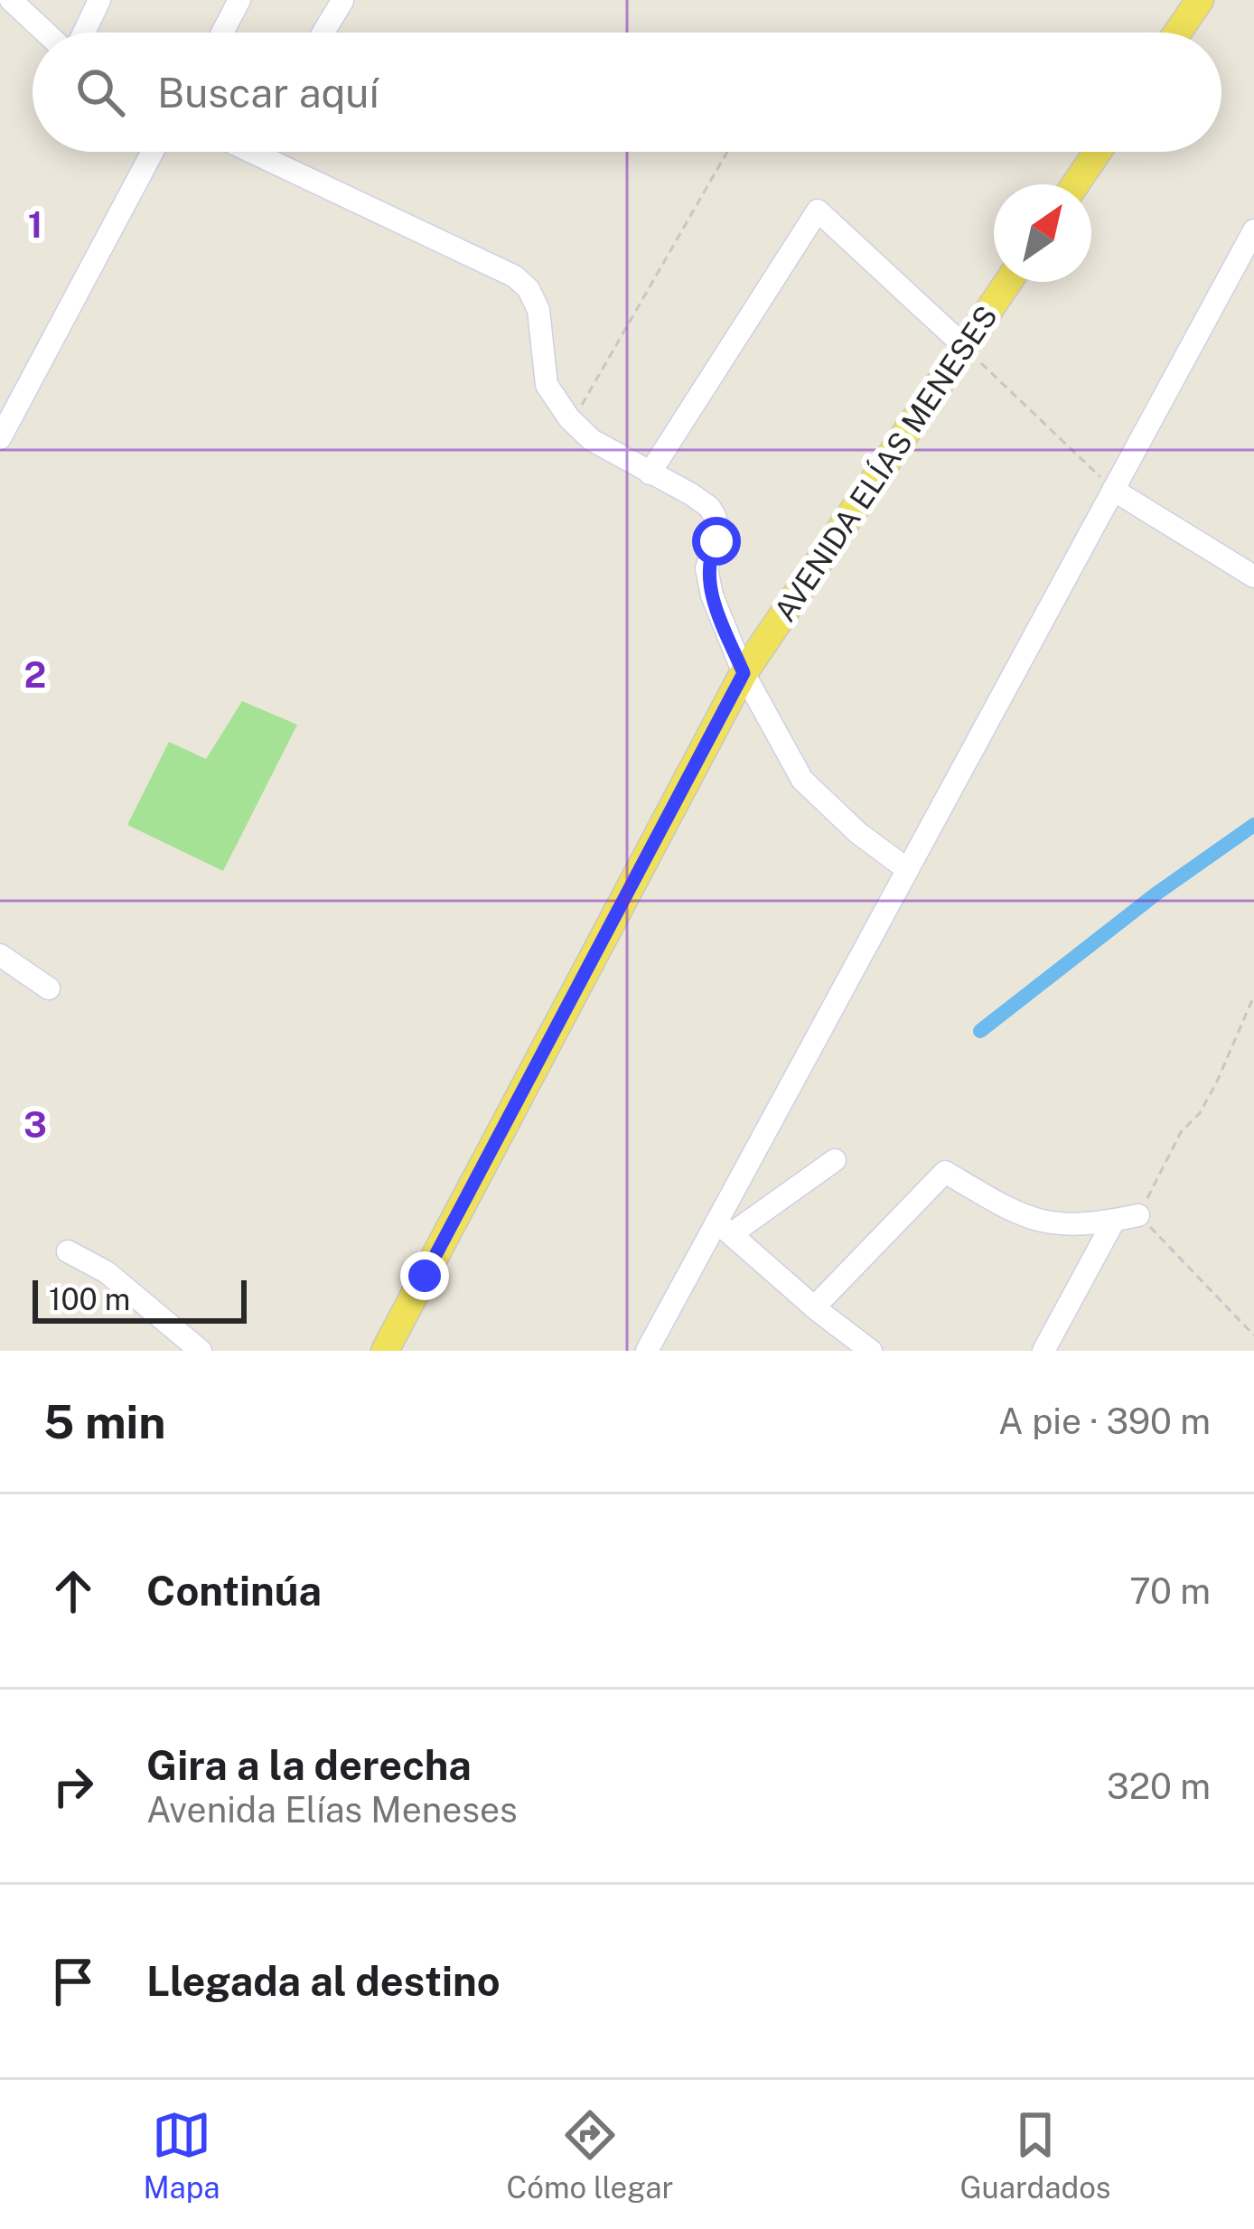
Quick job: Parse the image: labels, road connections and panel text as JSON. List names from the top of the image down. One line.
{"streets":{"main road":["AVENIDA ELÍAS MENESES"]},"scale_bar":"100 m","north":"top right","page":{"search":"Buscar aquí","scale":"100 m","heading":["5 min","A pie · 390 m"],"list":[["Continúa","70 m"],["Gira a la derecha","Avenida Elías Meneses","320 m"],"Llegada al destino"],"nav":["Mapa","Cómo llegar","Guardados"]},"grid":{"rows":["1","2","3"]}}
